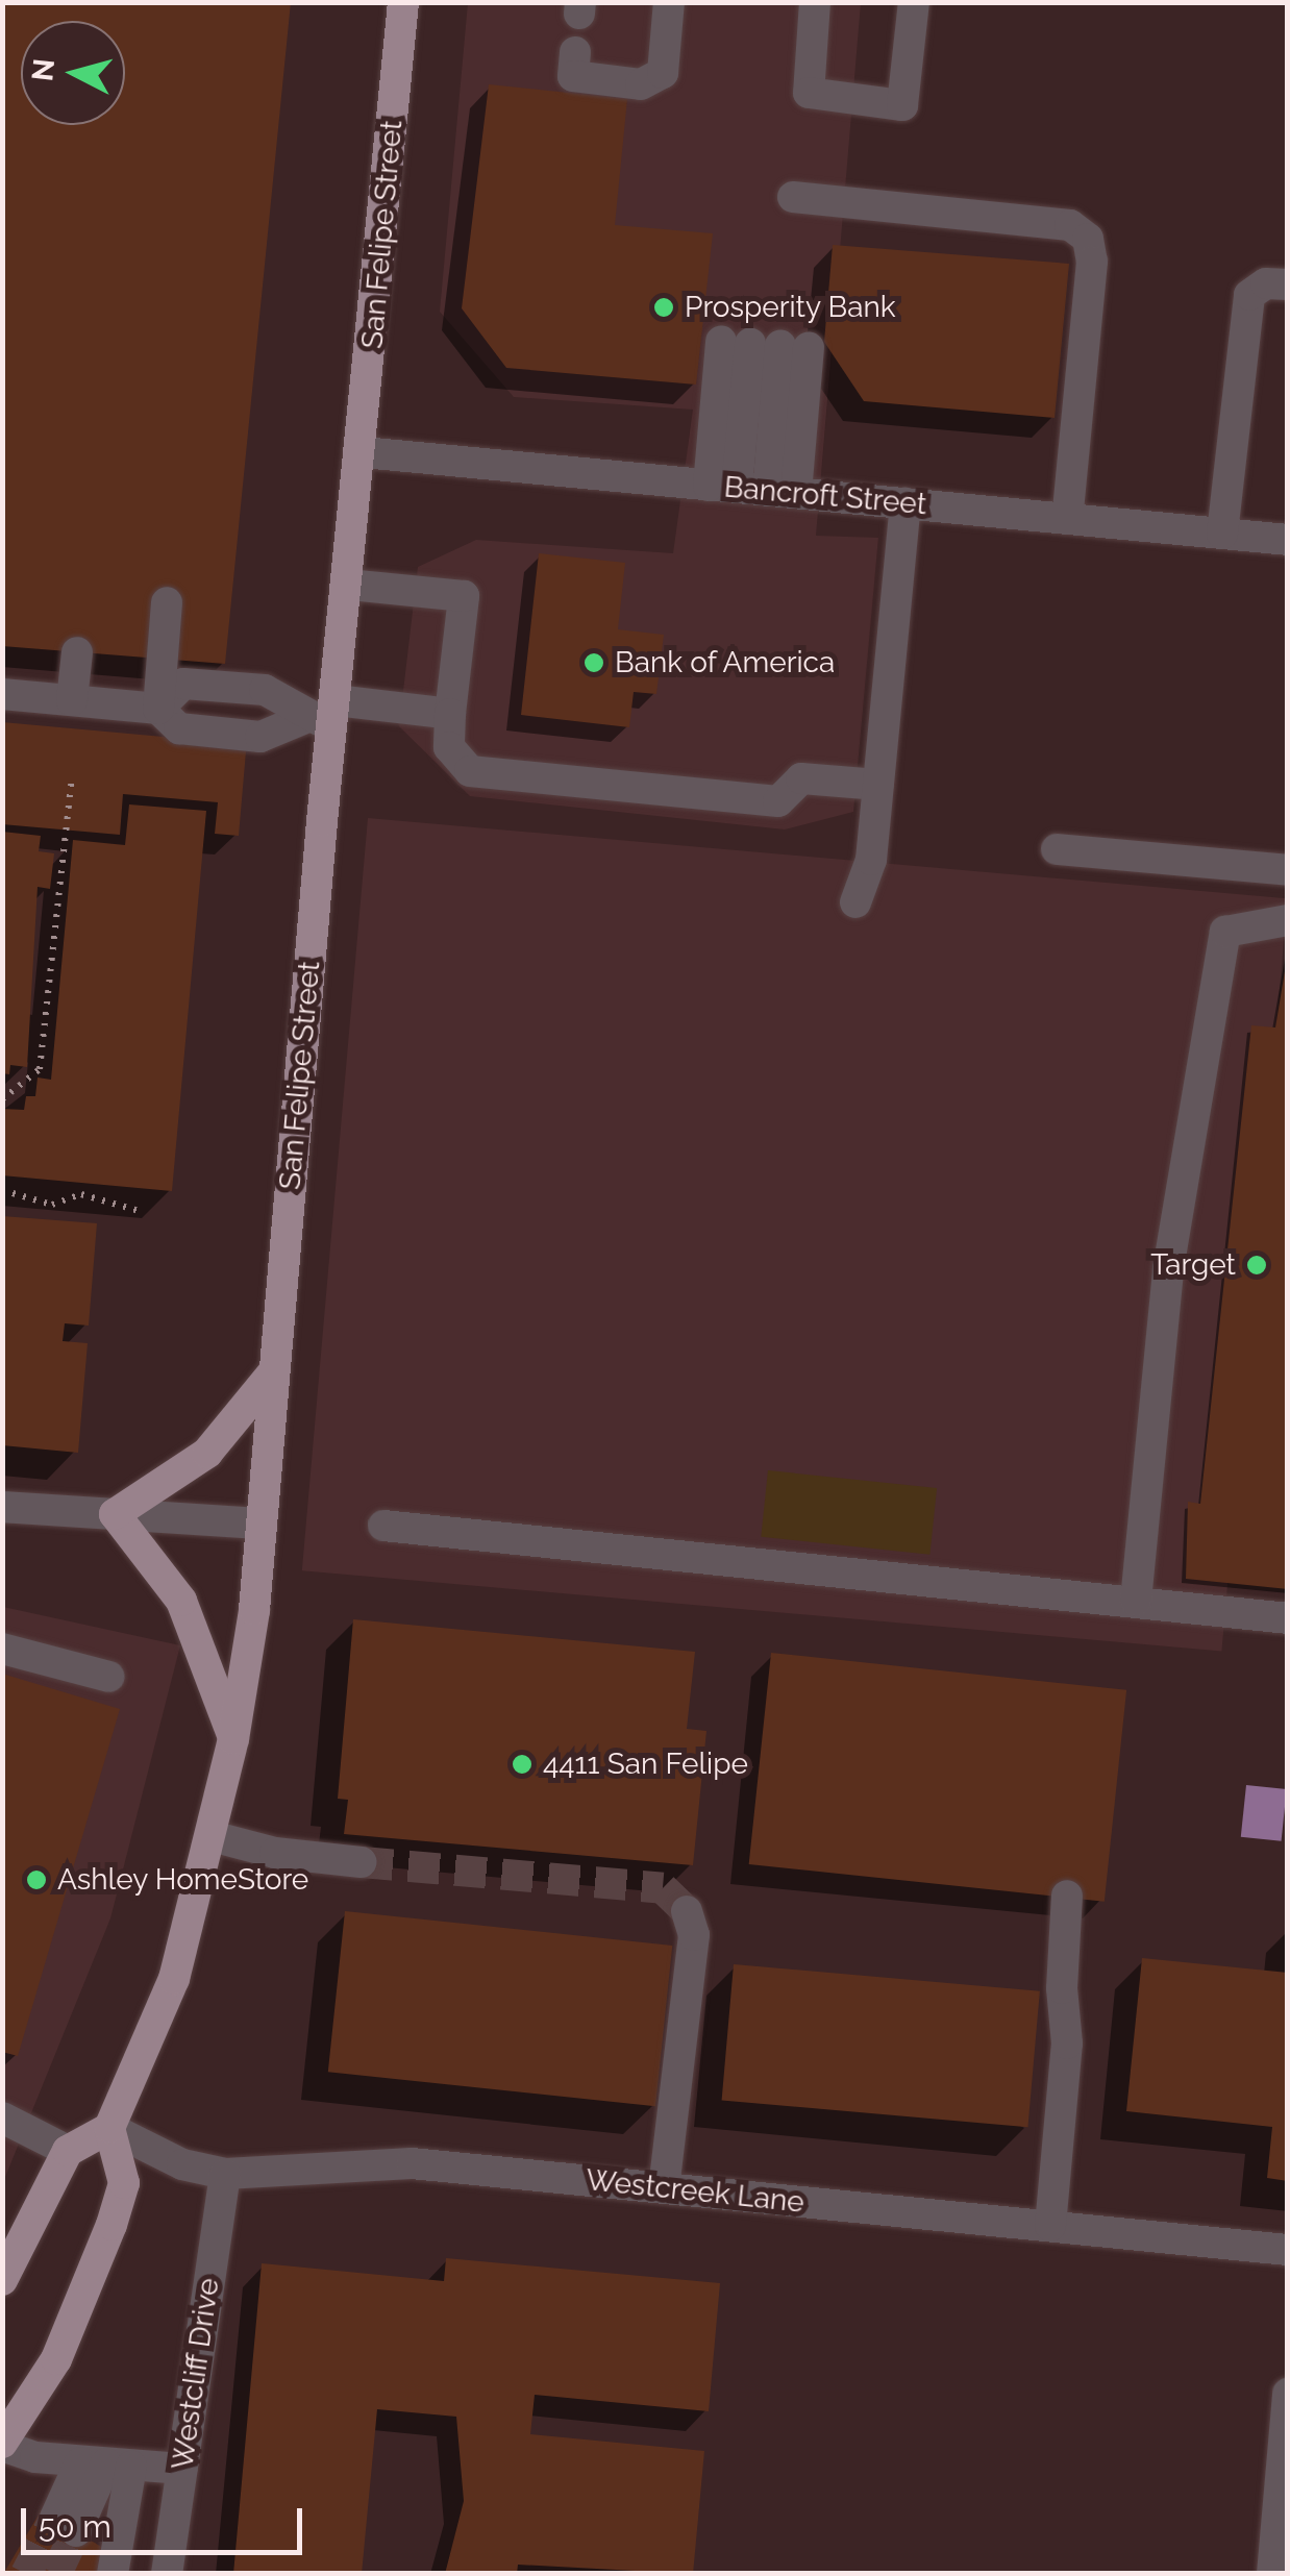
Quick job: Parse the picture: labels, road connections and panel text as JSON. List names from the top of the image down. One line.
{"streets":{"main road":["San Felipe Street"],"street":["Bancroft Street","Westcreek Lane","Westcliff Drive"]},"crossings":[["San Felipe Street","Bancroft Street"],["San Felipe Street","Westcreek Lane"],["Westcreek Lane","Westcliff Drive"]],"places":["Prosperity Bank","Bank of America","Target","4411 San Felipe","Ashley HomeStore"],"scale_bar":"50 m","north":"left"}
